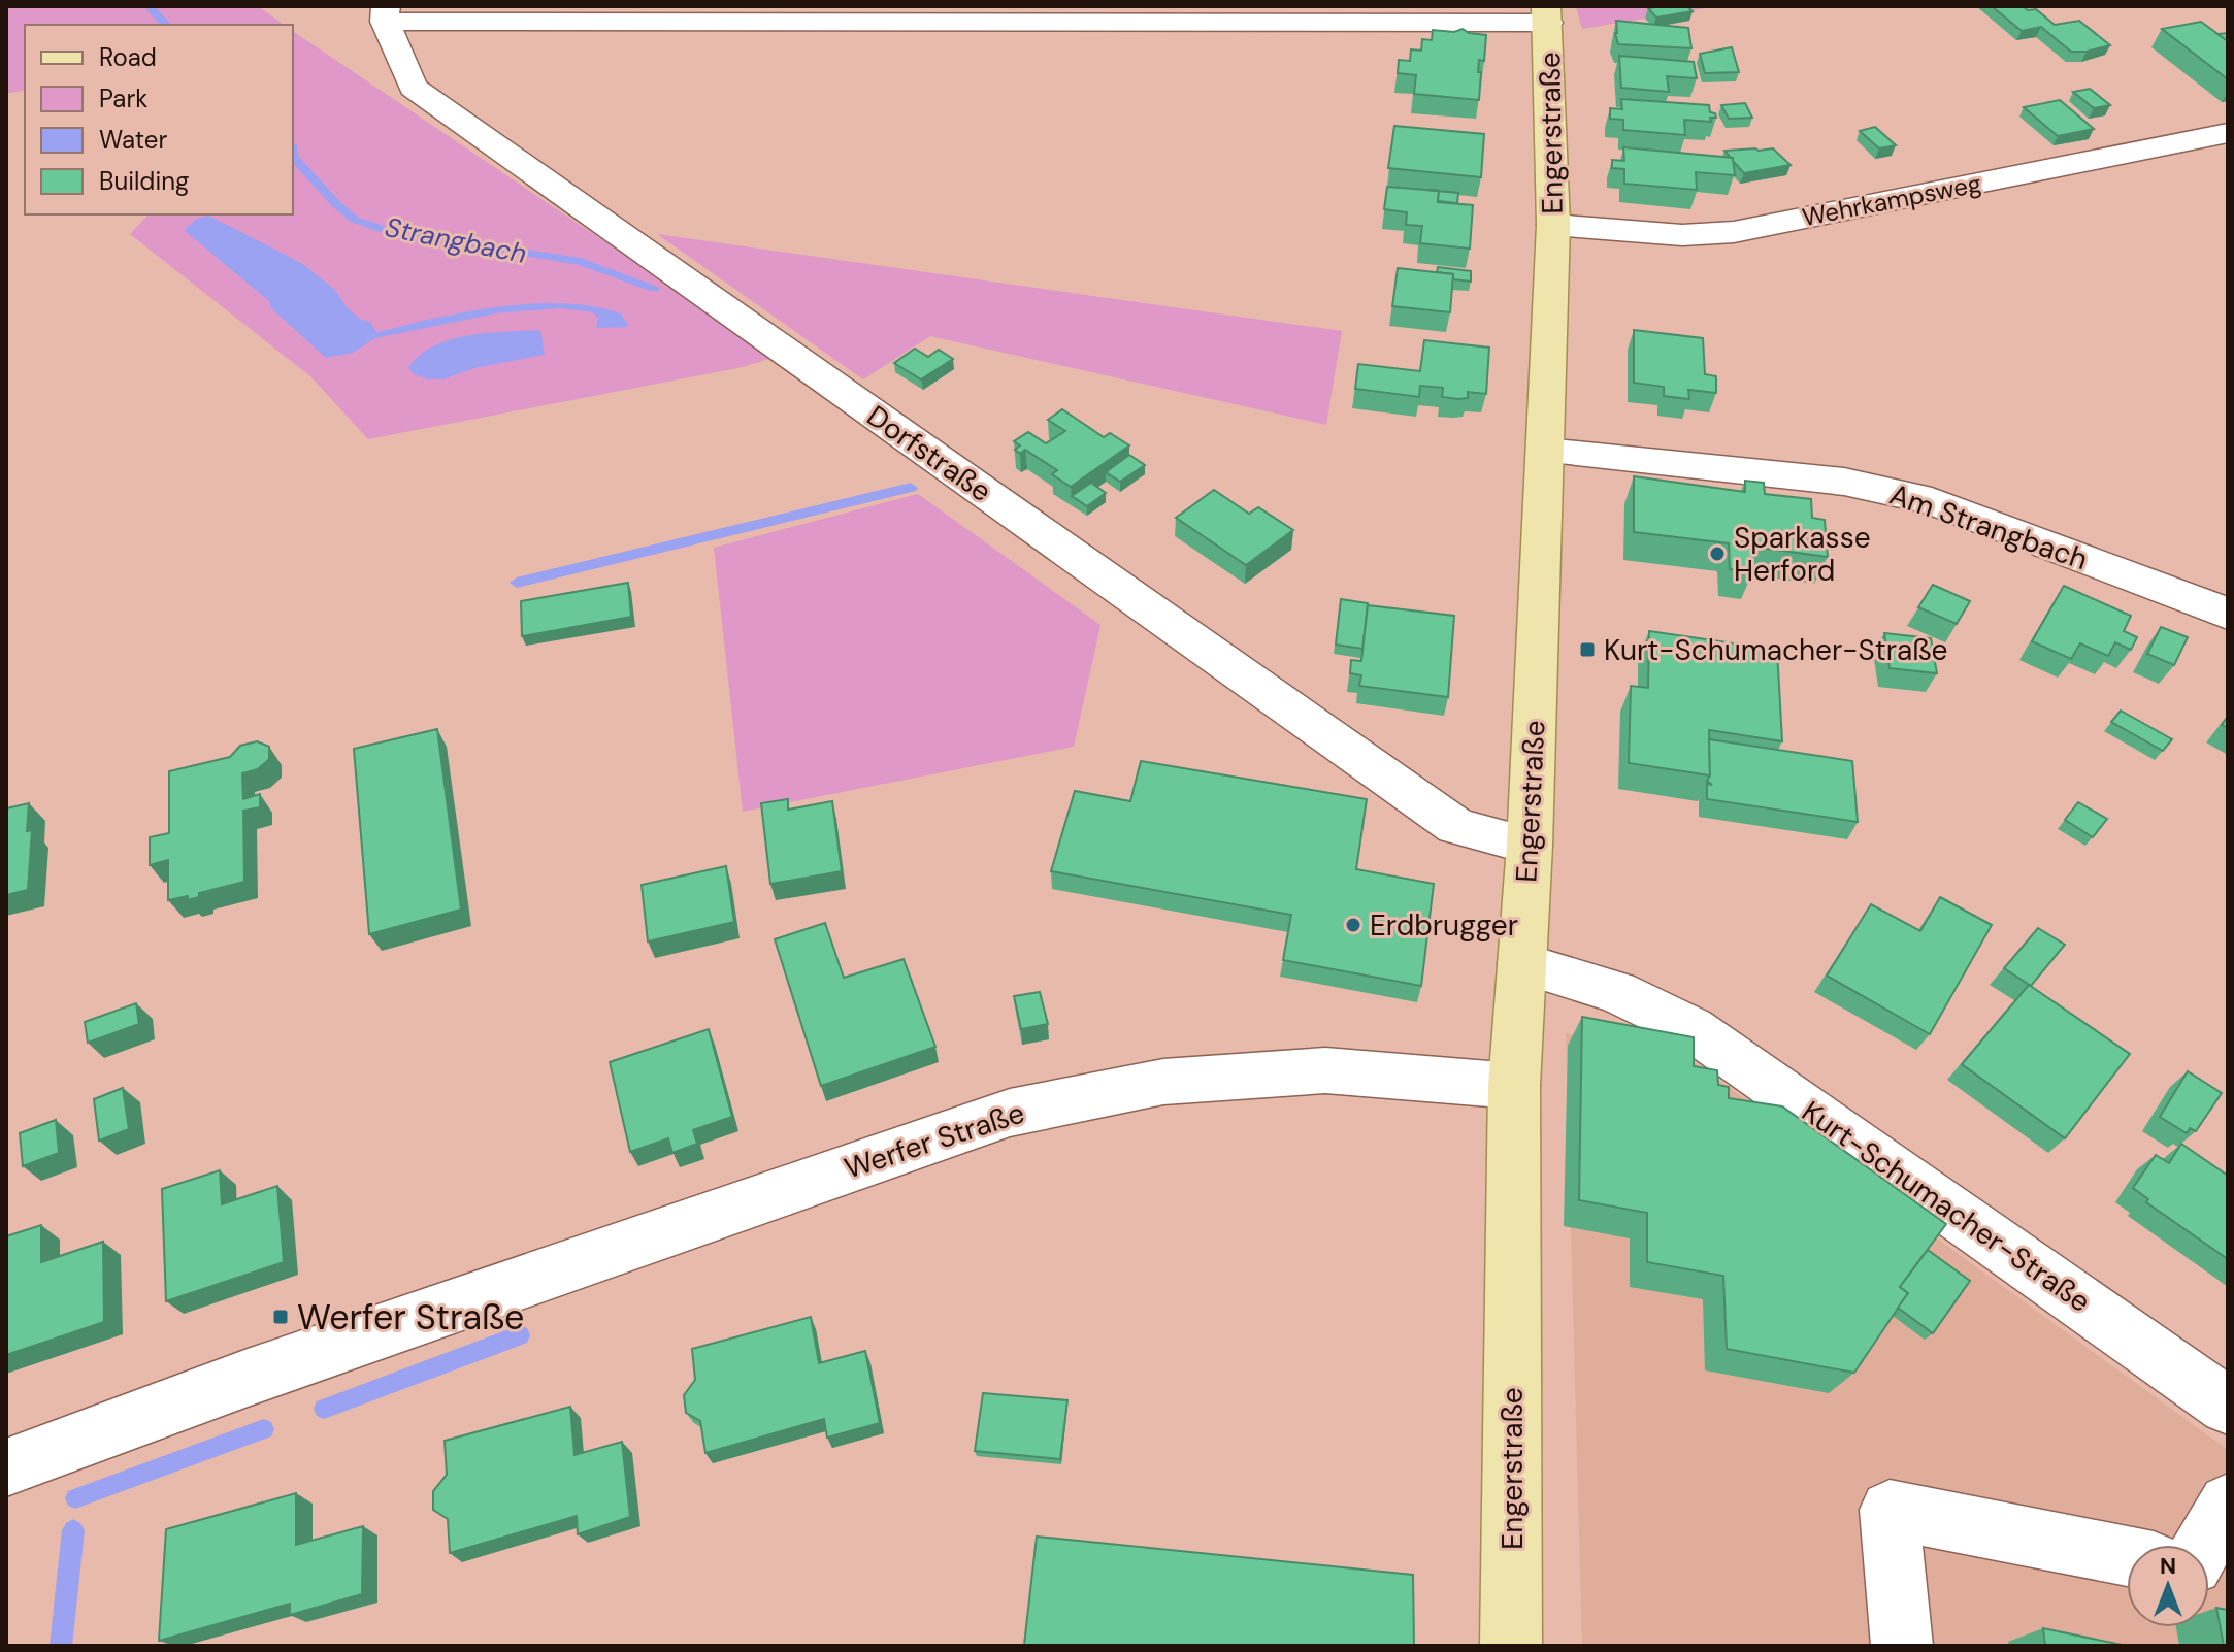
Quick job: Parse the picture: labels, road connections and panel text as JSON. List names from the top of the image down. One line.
{"streets":{"main road":["Engerstraße"],"street":["Wehrkampsweg","Dorfstraße","Am Strangbach","Werfer Straße","Kurt-Schumacher-Straße"]},"crossings":[["Engerstraße","Wehrkampsweg"],["Engerstraße","Dorfstraße"],["Engerstraße","Am Strangbach"],["Engerstraße","Werfer Straße"],["Engerstraße","Kurt-Schumacher-Straße"]],"water":["Strangbach"],"places":{"other":["Sparkasse Herford","Erdbrugger"],"transit":["Kurt-Schumacher-Straße","Werfer Straße"]},"legend":["Road","Park","Water","Building"],"north":"top"}
